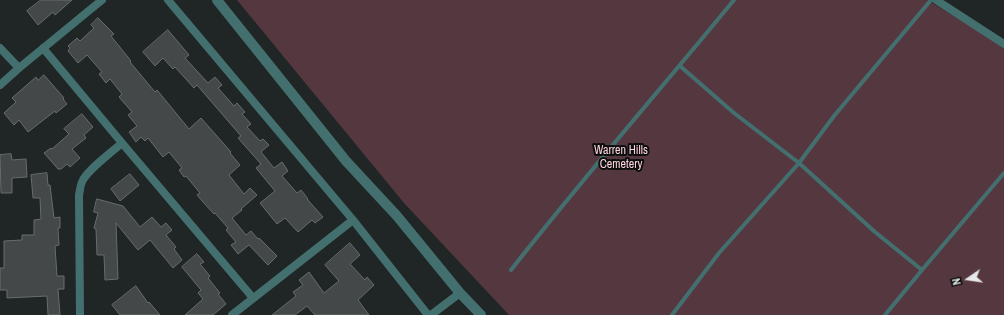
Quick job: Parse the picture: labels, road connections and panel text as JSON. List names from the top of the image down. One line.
{"parks":["Warren Hills Cemetery"],"north":"left"}
